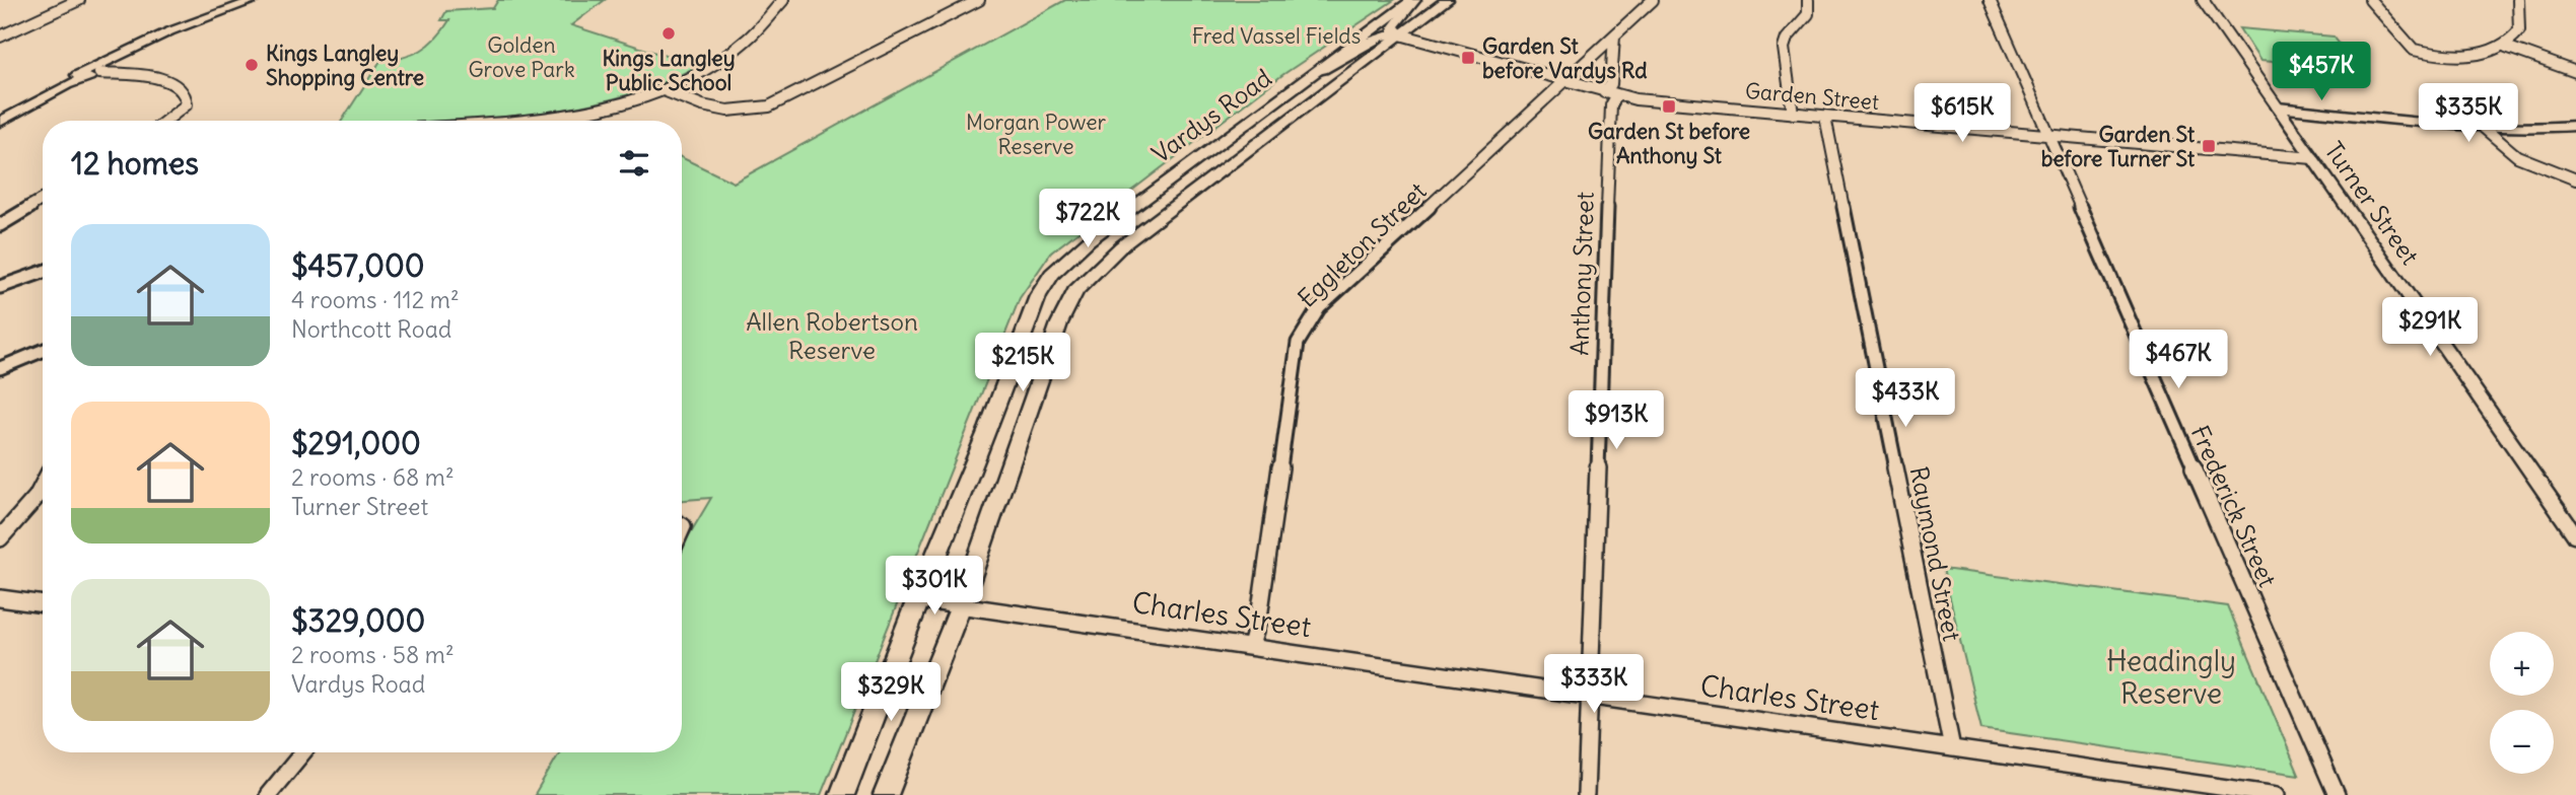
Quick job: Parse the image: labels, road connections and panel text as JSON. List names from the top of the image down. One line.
{"streets":{"main road":["Vardys Road"],"street":["Garden Street","Turner Street","Eggleton Street","Anthony Street","Frederick Street","Raymond Street","Charles Street"]},"crossings":[["Garden Street","Vardys Road"],["Garden Street","Turner Street"],["Garden Street","Eggleton Street"],["Garden Street","Anthony Street"],["Garden Street","Frederick Street"],["Garden Street","Raymond Street"],["Vardys Road","Charles Street"],["Eggleton Street","Anthony Street"],["Eggleton Street","Charles Street"],["Anthony Street","Charles Street"],["Raymond Street","Charles Street"]],"parks":["Fred Vassel Fields","Golden Grove Park","Morgan Power Reserve","Allen Robertson Reserve","Headingly Reserve"],"places":{"other":["Kings Langley Public School","Kings Langley Shopping Centre"],"transit":["Garden St before Vardys Rd","Garden St before Anthony St","Garden St before Turner St"]},"page":{"price":["$457K","$615K","$335K","$722K","$291K","$467K","$215K","$433K","$913K","$301K","$333K","$329K"],"heading":"12 homes","list":[{"name":"$457,000","note":"4 rooms · 112 m² · Northcott Road"},{"name":"$291,000","note":"2 rooms · 68 m² · Turner Street"},{"name":"$329,000","note":"2 rooms · 58 m² · Vardys Road"}],"map_buttons":["+","−"]}}
